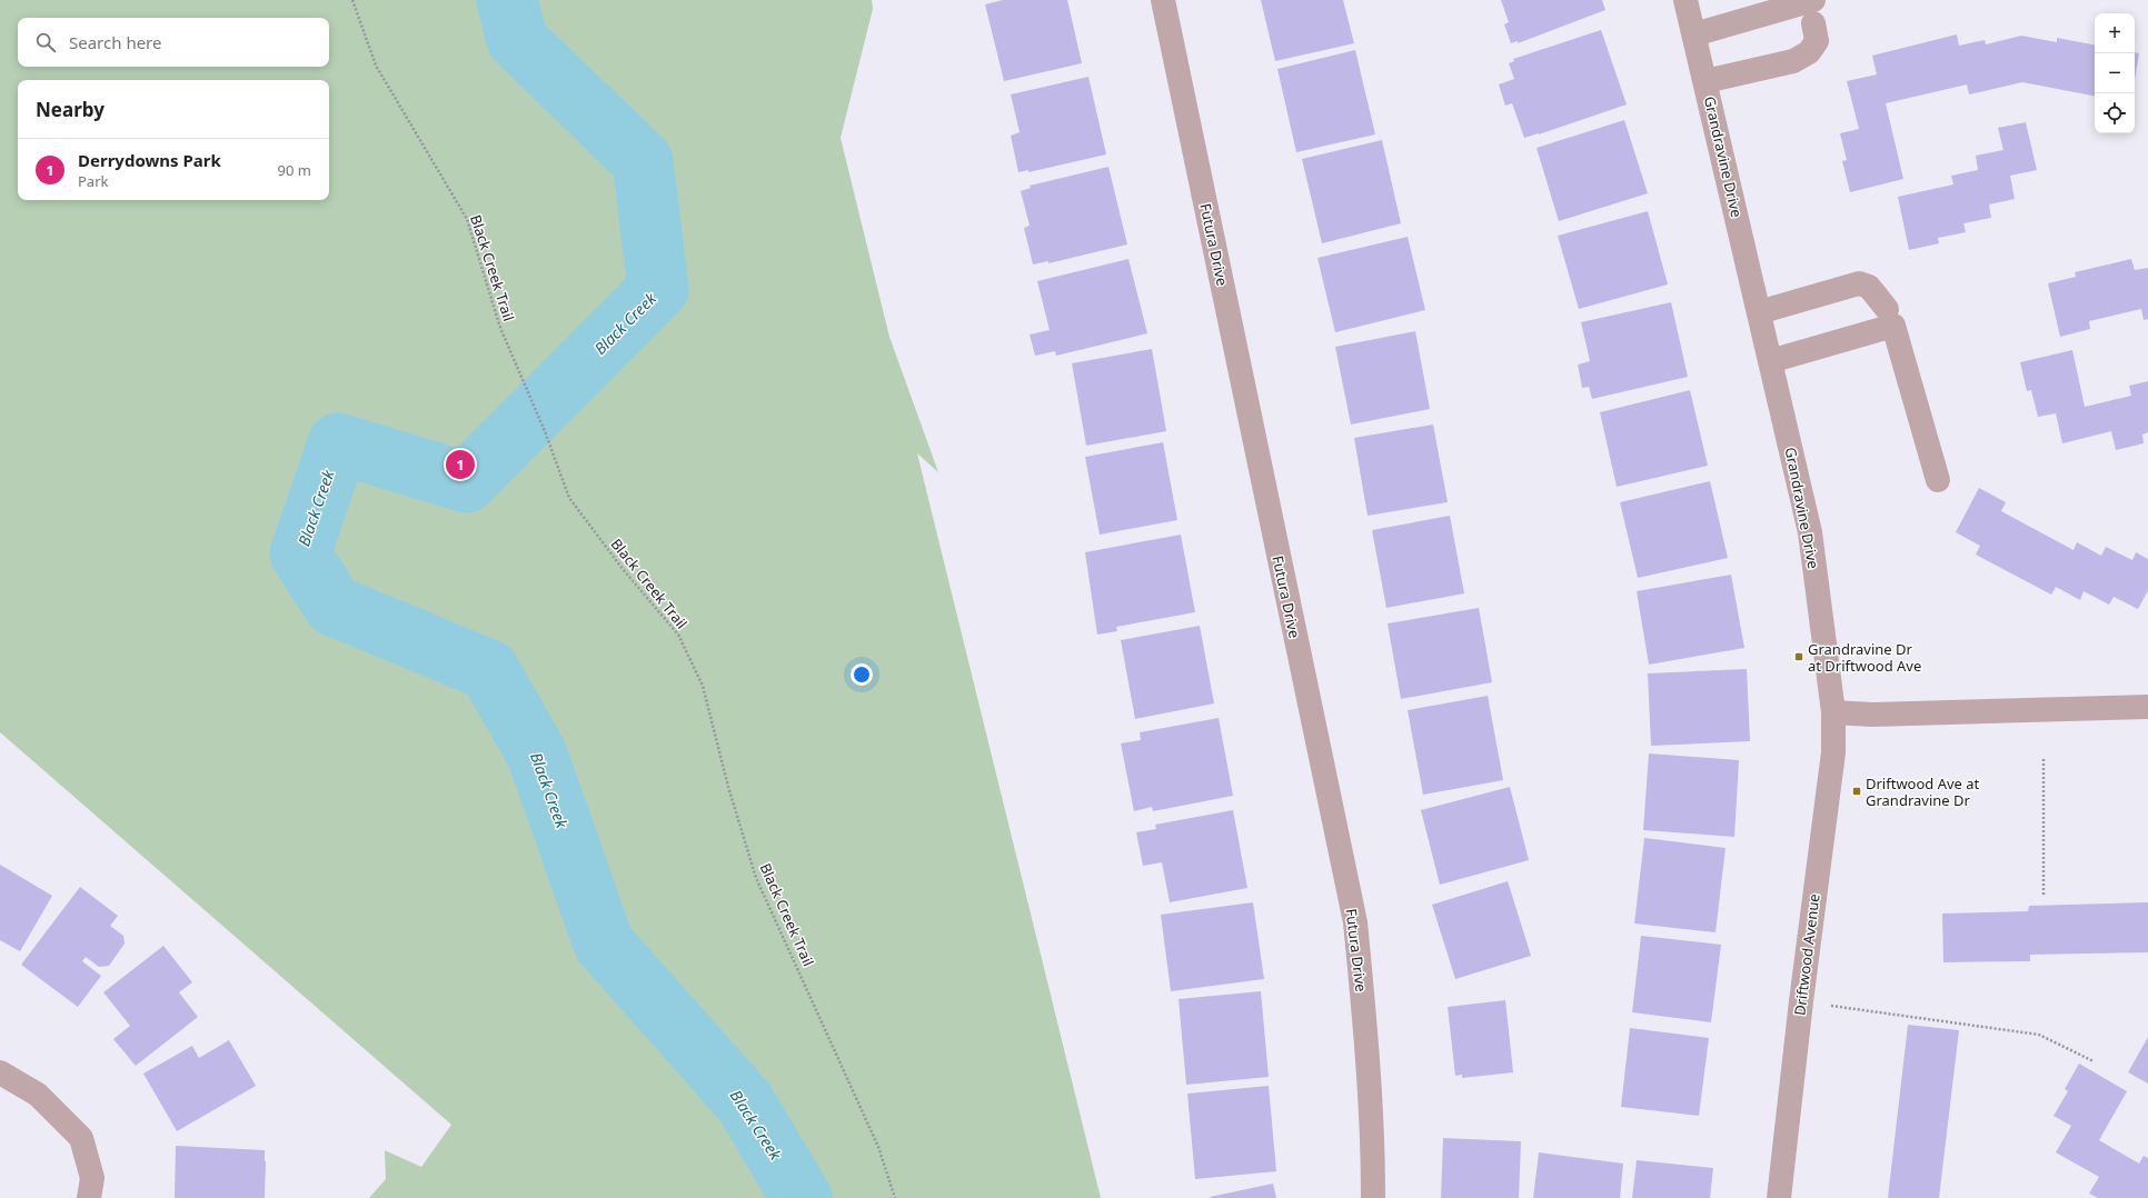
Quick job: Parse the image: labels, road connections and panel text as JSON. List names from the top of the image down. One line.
{"streets":{"street":["Grandravine Drive","Futura Drive","Driftwood Avenue"],"path":["Black Creek Trail"]},"crossings":[["Grandravine Drive","Driftwood Avenue"]],"water":["Black Creek"],"places":{"transit":["Grandravine Dr at Driftwood Ave","Driftwood Ave at Grandravine Dr"]},"page":{"map_buttons":["+","−"],"search":"Search here","heading":"Nearby","list":[{"mark":"1","name":"Derrydowns Park","note":"Park","value":"90 m"}],"pins":"1"}}
